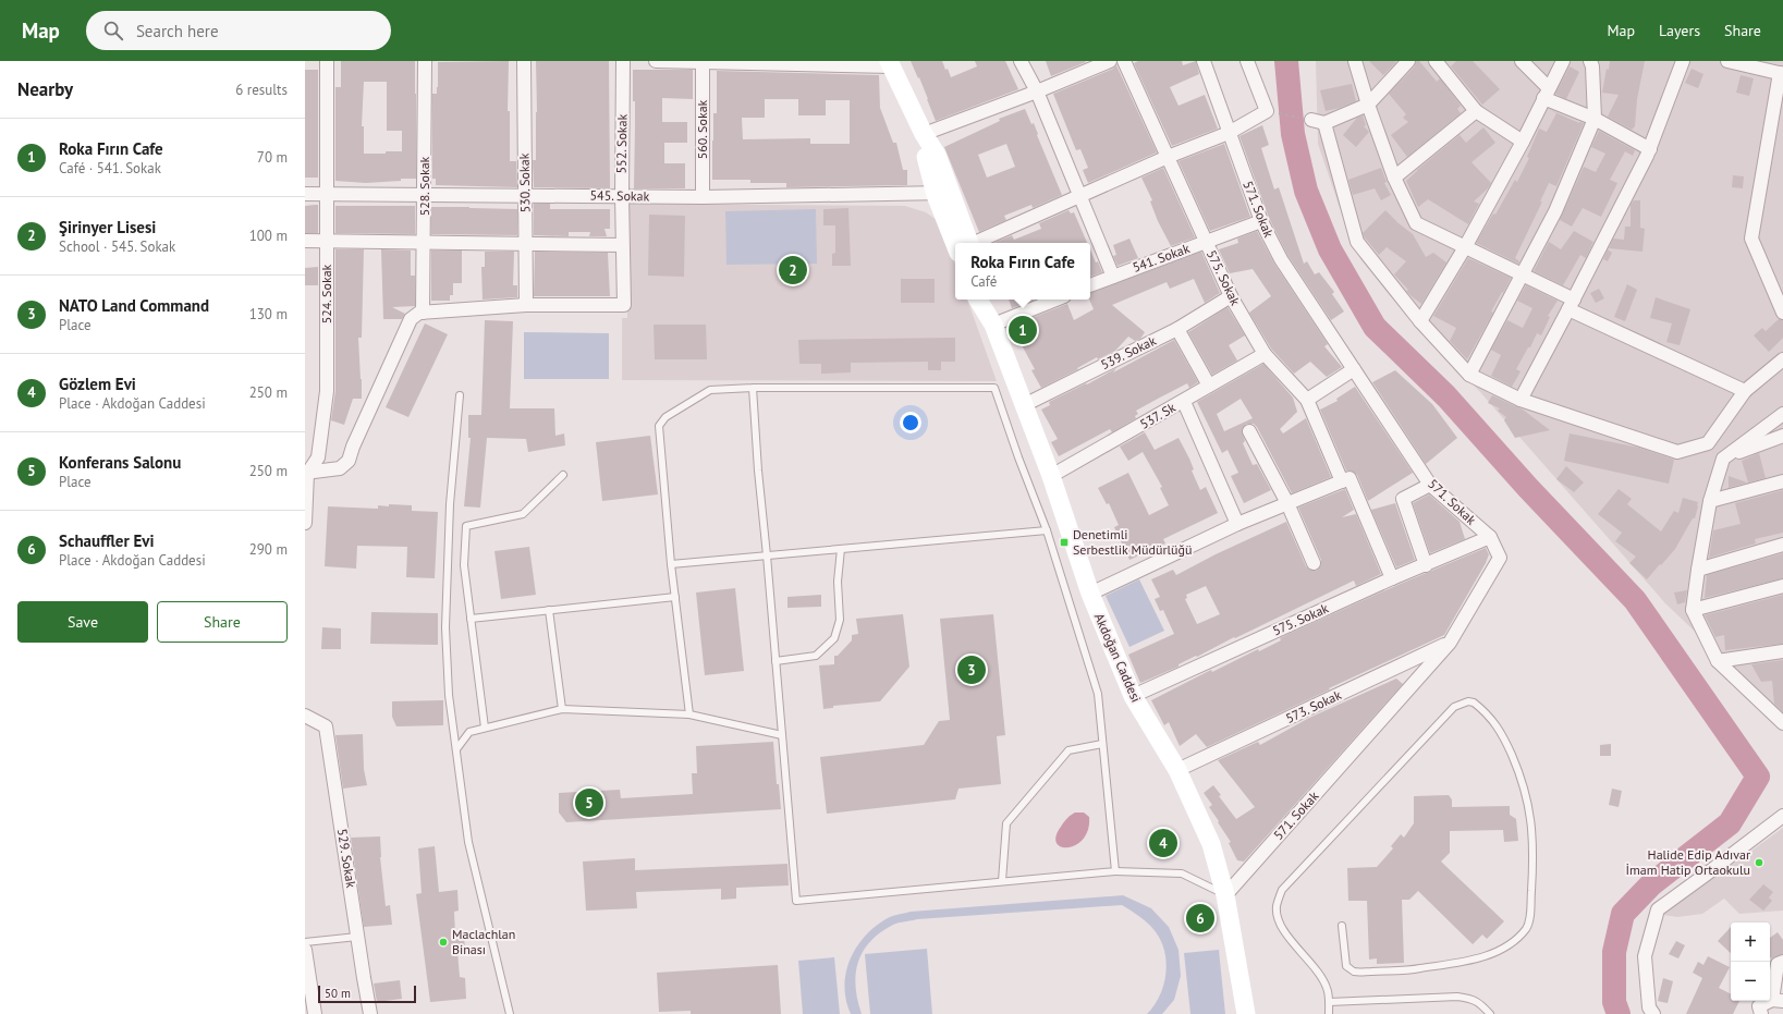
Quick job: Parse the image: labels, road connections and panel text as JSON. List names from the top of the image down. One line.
{"streets":{"main road":["Akdoğan Caddesi"],"street":["560. Sokak","552. Sokak","530. Sokak","528. Sokak","545. Sokak","571. Sokak","541. Sokak","575. Sokak","524. Sokak","539. Sokak","537. Sk","573. Sokak","529. Sokak"]},"crossings":[["560. Sokak","545. Sokak"],["552. Sokak","530. Sokak"],["552. Sokak","545. Sokak"],["530. Sokak","545. Sokak"],["528. Sokak","545. Sokak"],["545. Sokak","524. Sokak"],["571. Sokak","541. Sokak"],["571. Sokak","Akdoğan Caddesi"],["571. Sokak","573. Sokak"],["541. Sokak","575. Sokak"],["575. Sokak","539. Sokak"],["575. Sokak","537. Sk"],["575. Sokak","Akdoğan Caddesi"],["539. Sokak","Akdoğan Caddesi"],["537. Sk","Akdoğan Caddesi"],["Akdoğan Caddesi","573. Sokak"]],"places":{"transit":["Denetimli Serbestlik Müdürlüğü"],"other":["Halide Edip Adıvar İmam Hatip Ortaokulu","Maclachlan Binası"]},"scale_bar":"50 m","page":{"header":"Map","search":"Search here","nav":["Map","Layers","Share"],"heading":["Nearby","6 results"],"list":[{"mark":"1","name":"Roka Fırın Cafe","note":"Café · 541. Sokak","value":"70 m"},{"mark":"2","name":"Şirinyer Lisesi","note":"School · 545. Sokak","value":"100 m"},{"mark":"3","name":"NATO Land Command","note":"Place","value":"130 m"},{"mark":"4","name":"Gözlem Evi","note":"Place · Akdoğan Caddesi","value":"250 m"},{"mark":"5","name":"Konferans Salonu","note":"Place","value":"250 m"},{"mark":"6","name":"Schauffler Evi","note":"Place · Akdoğan Caddesi","value":"290 m"}],"popup":["Roka Fırın Cafe","Café"],"pins":["2","1","3","5","4","6"],"buttons":["Save","Share"],"map_buttons":["+","−"],"scale":"50 m"}}
